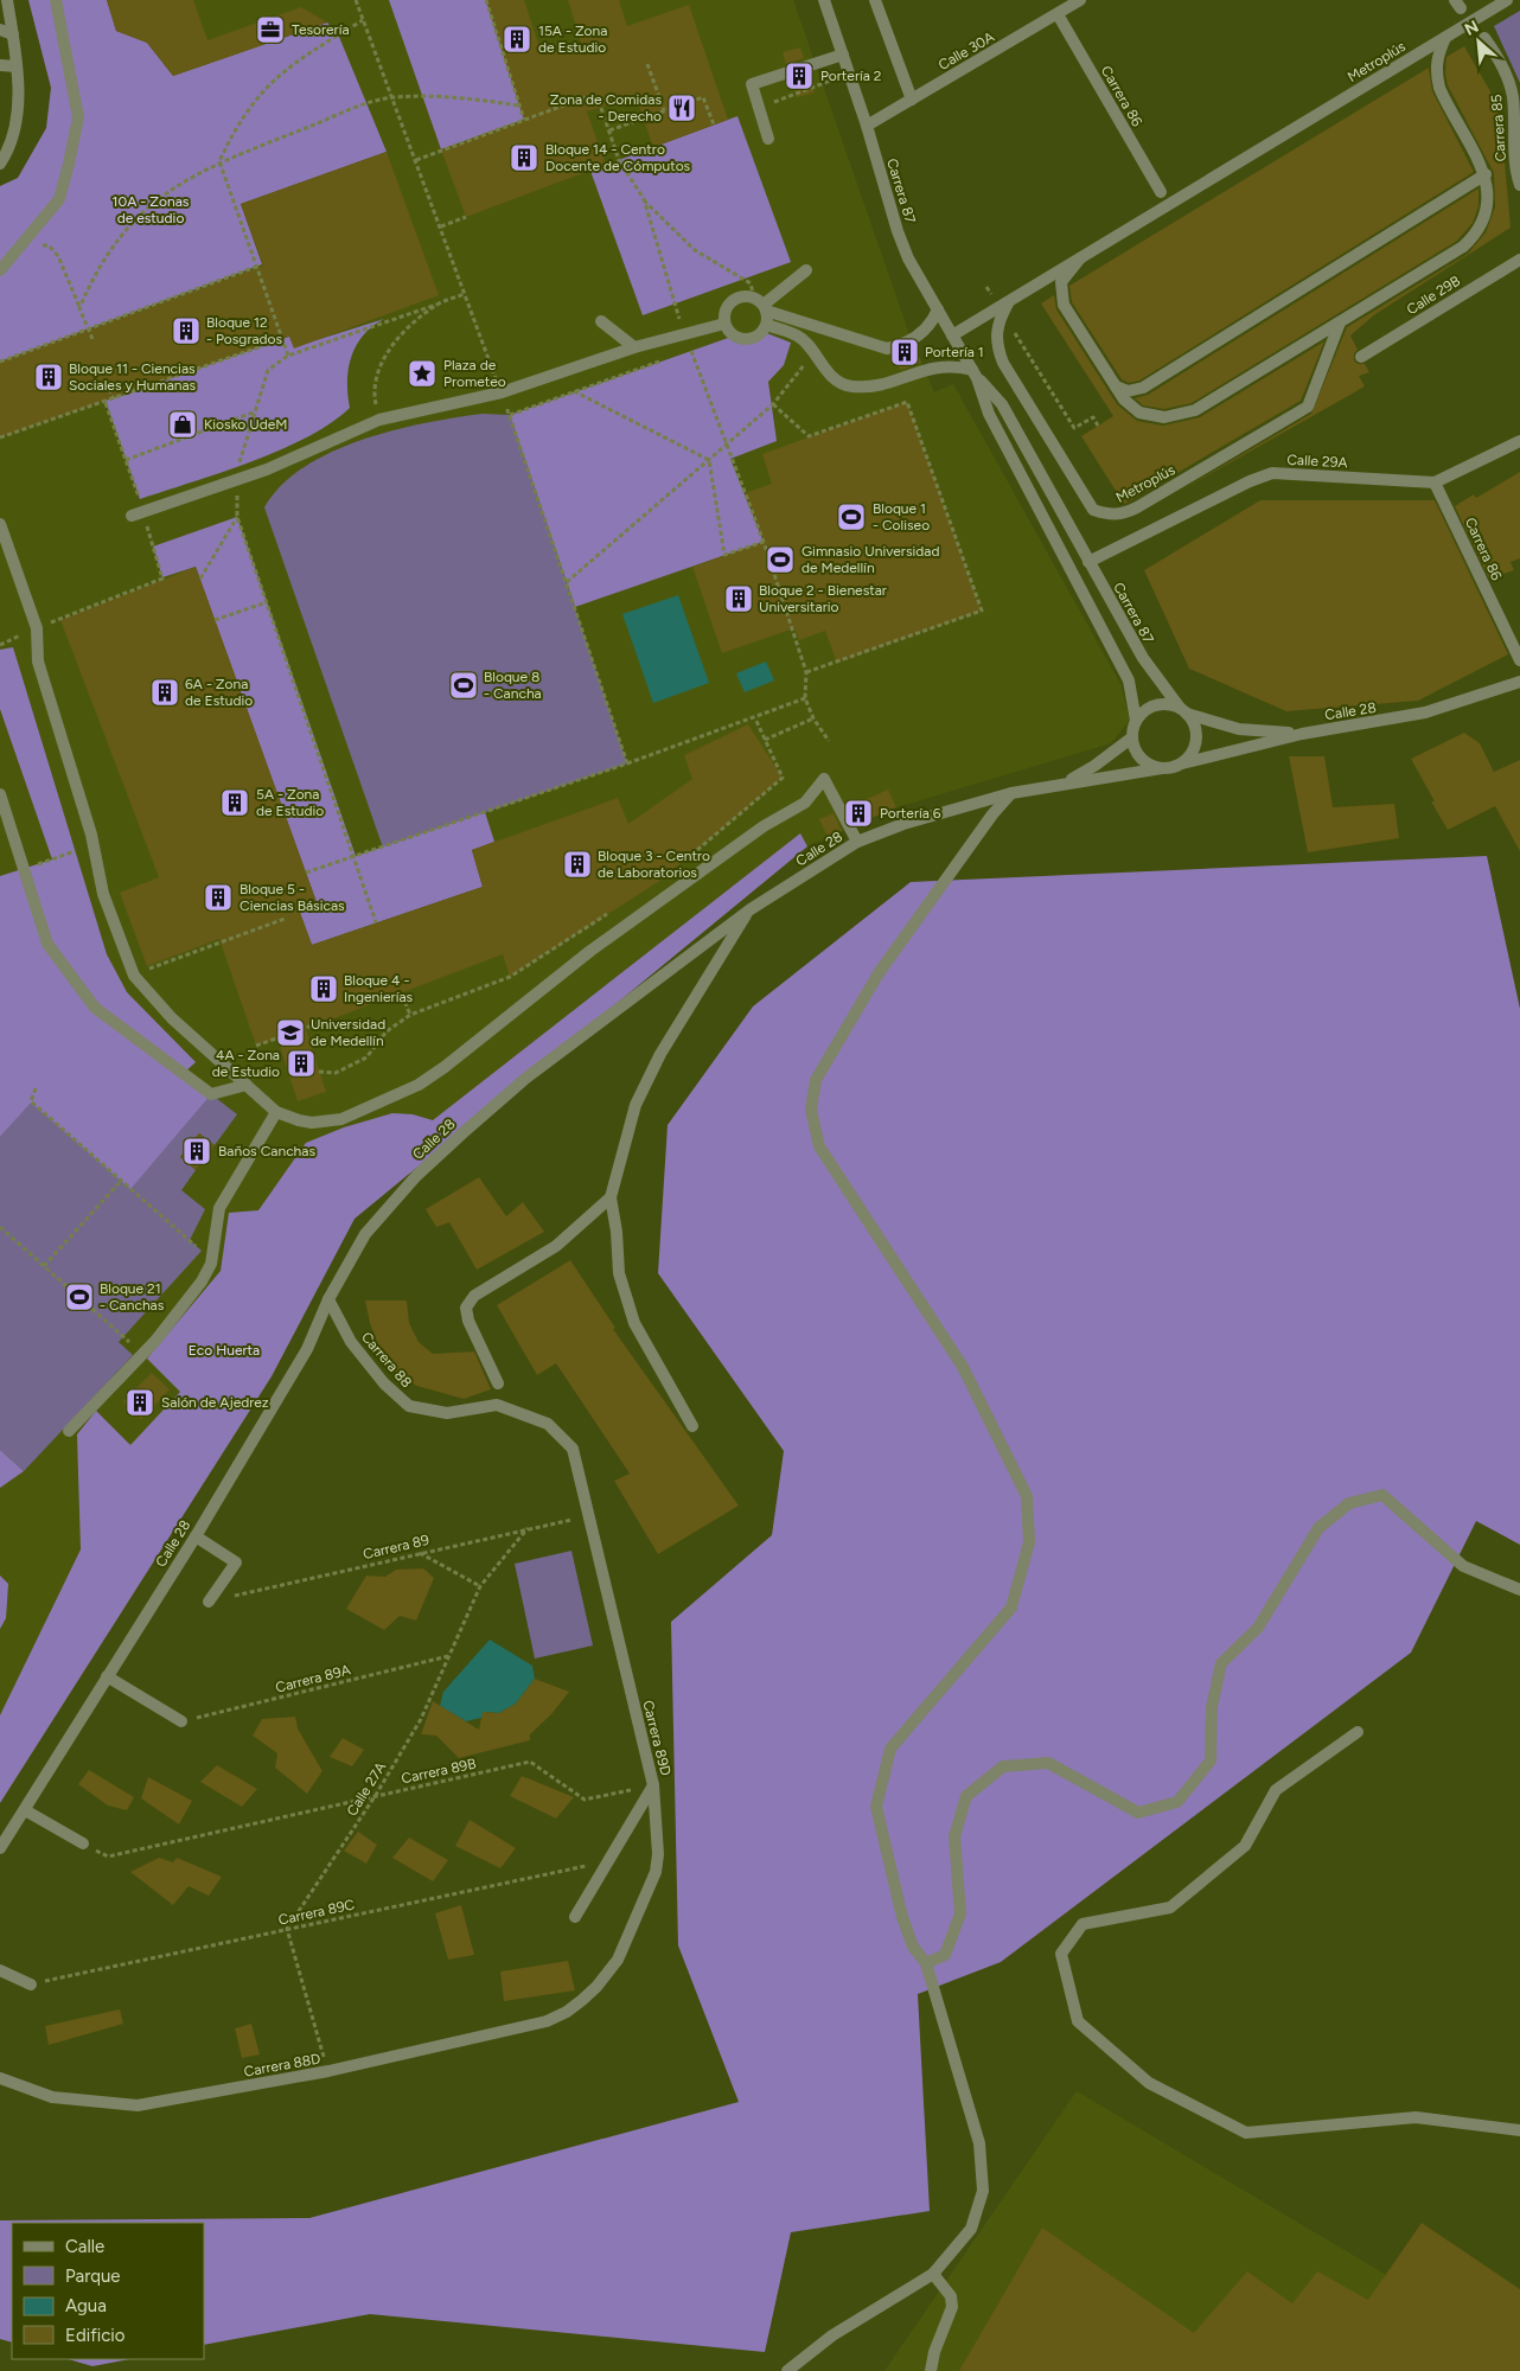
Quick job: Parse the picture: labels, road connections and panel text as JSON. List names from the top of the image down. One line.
{"streets":{"street":["Calle 30A","Metroplús","Carrera 86","Carrera 85","Carrera 87","Calle 29B","Calle 29A","Calle 28","Carrera 88","Carrera 89D","Carrera 88D"],"path":["Carrera 89","Carrera 89A","Carrera 89B","Calle 27A","Carrera 89C"]},"crossings":[["Calle 30A","Carrera 86"],["Calle 30A","Carrera 87"],["Metroplús","Carrera 87"],["Carrera 86","Calle 29A"],["Carrera 87","Calle 29A"],["Carrera 87","Calle 28"],["Calle 28","Carrera 88"],["Carrera 88","Carrera 89D"],["Carrera 89","Carrera 89D"],["Carrera 89","Calle 27A"],["Carrera 89A","Calle 27A"],["Carrera 89D","Carrera 89B"],["Carrera 89D","Carrera 88D"],["Carrera 89B","Calle 27A"],["Calle 27A","Carrera 89C"]],"parks":["10A - Zonas de estudio","Eco Huerta"],"places":{"office":["Tesorería"],"building":["15A - Zona de Estudio","Portería 2","Bloque 14 - Centro Docente de Cómputos","Bloque 12 - Posgrados","Portería 1","Bloque 11 - Ciencias Sociales y Humanas","Bloque 2 - Bienestar Universitario","6A - Zona de Estudio","5A - Zona de Estudio","Portería 6","Bloque 3 - Centro de Laboratorios","Bloque 5 - Ciencias Básicas","Bloque 4 - Ingenierías","4A - Zona de Estudio","Baños Canchas","Salón de Ajedrez"],"restaurant":["Zona de Comidas - Derecho"],"place":["Plaza de Prometeo"],"shop":["Kiosko UdeM"],"sports":["Bloque 1 - Coliseo","Gimnasio Universidad de Medellín","Bloque 8 - Cancha","Bloque 21 - Canchas"],"school or university":["Universidad de Medellín"]},"legend":["Calle","Parque","Agua","Edificio"],"north":"top left"}
